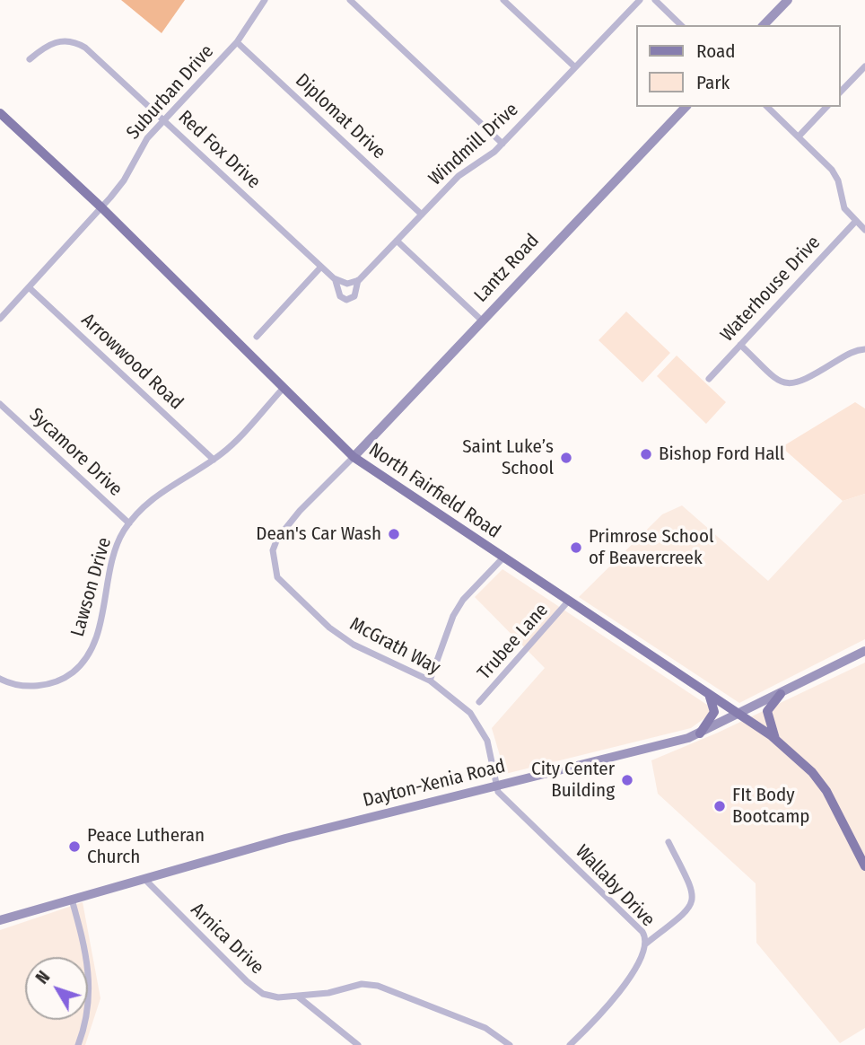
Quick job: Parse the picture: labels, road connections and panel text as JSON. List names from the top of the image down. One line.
{"streets":{"main road":["Lantz Road","North Fairfield Road","Dayton-Xenia Road"],"street":["Suburban Drive","Diplomat Drive","Windmill Drive","Red Fox Drive","Waterhouse Drive","Arrowwood Road","Sycamore Drive","Lawson Drive","Trubee Lane","McGrath Way","Wallaby Drive","Arnica Drive"]},"crossings":[["Suburban Drive","Diplomat Drive"],["Suburban Drive","Red Fox Drive"],["Suburban Drive","Arrowwood Road"],["Suburban Drive","North Fairfield Road"],["Diplomat Drive","Windmill Drive"],["Lantz Road","North Fairfield Road"],["Lantz Road","McGrath Way"],["Arrowwood Road","Lawson Drive"],["Sycamore Drive","Lawson Drive"],["North Fairfield Road","Lawson Drive"],["North Fairfield Road","Trubee Lane"],["North Fairfield Road","McGrath Way"],["North Fairfield Road","Dayton-Xenia Road"],["McGrath Way","Dayton-Xenia Road"],["McGrath Way","Wallaby Drive"],["Dayton-Xenia Road","Wallaby Drive"],["Dayton-Xenia Road","Arnica Drive"]],"places":["Bishop Ford Hall","Saint Luke’s School","Dean's Car Wash","Primrose School of Beavercreek","City Center Building","FIt Body Bootcamp","Peace Lutheran Church"],"legend":["Road","Park"],"north":"top left"}
